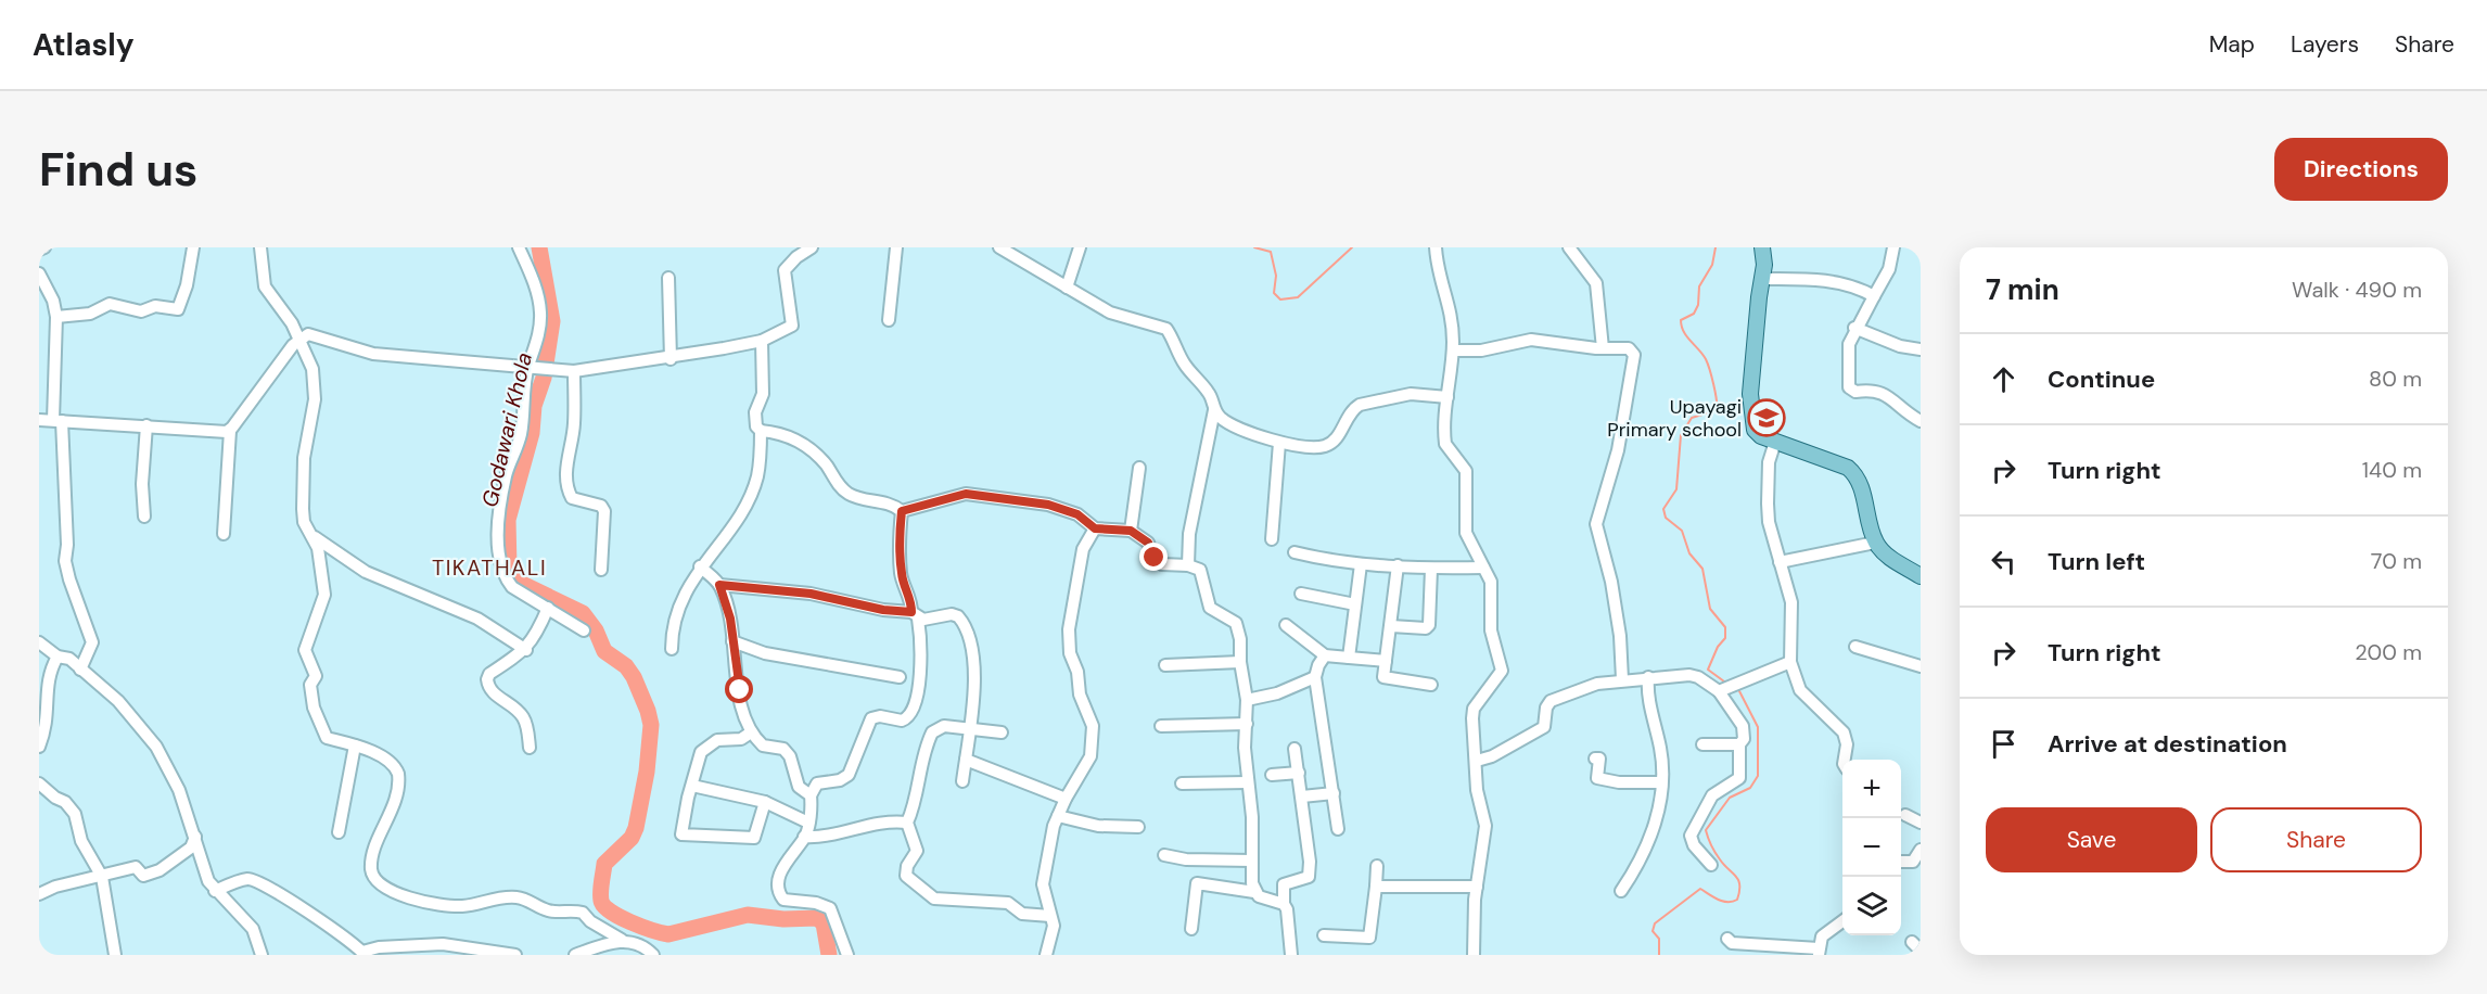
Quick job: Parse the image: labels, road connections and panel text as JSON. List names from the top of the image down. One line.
{"districts":["TIKATHALI"],"water":["Godawari Khola"],"places":{"school or university":["Upayagi Primary school"]},"page":{"header":"Atlasly","nav":["Map","Layers","Share"],"buttons":["Directions",["Save","Share"]],"title":"Find us","heading":["7 min","Walk · 490 m"],"list":[["Continue","80 m"],["Turn right","140 m"],["Turn left","70 m"],["Turn right","200 m"],"Arrive at destination"],"map_buttons":["+","−"]}}
